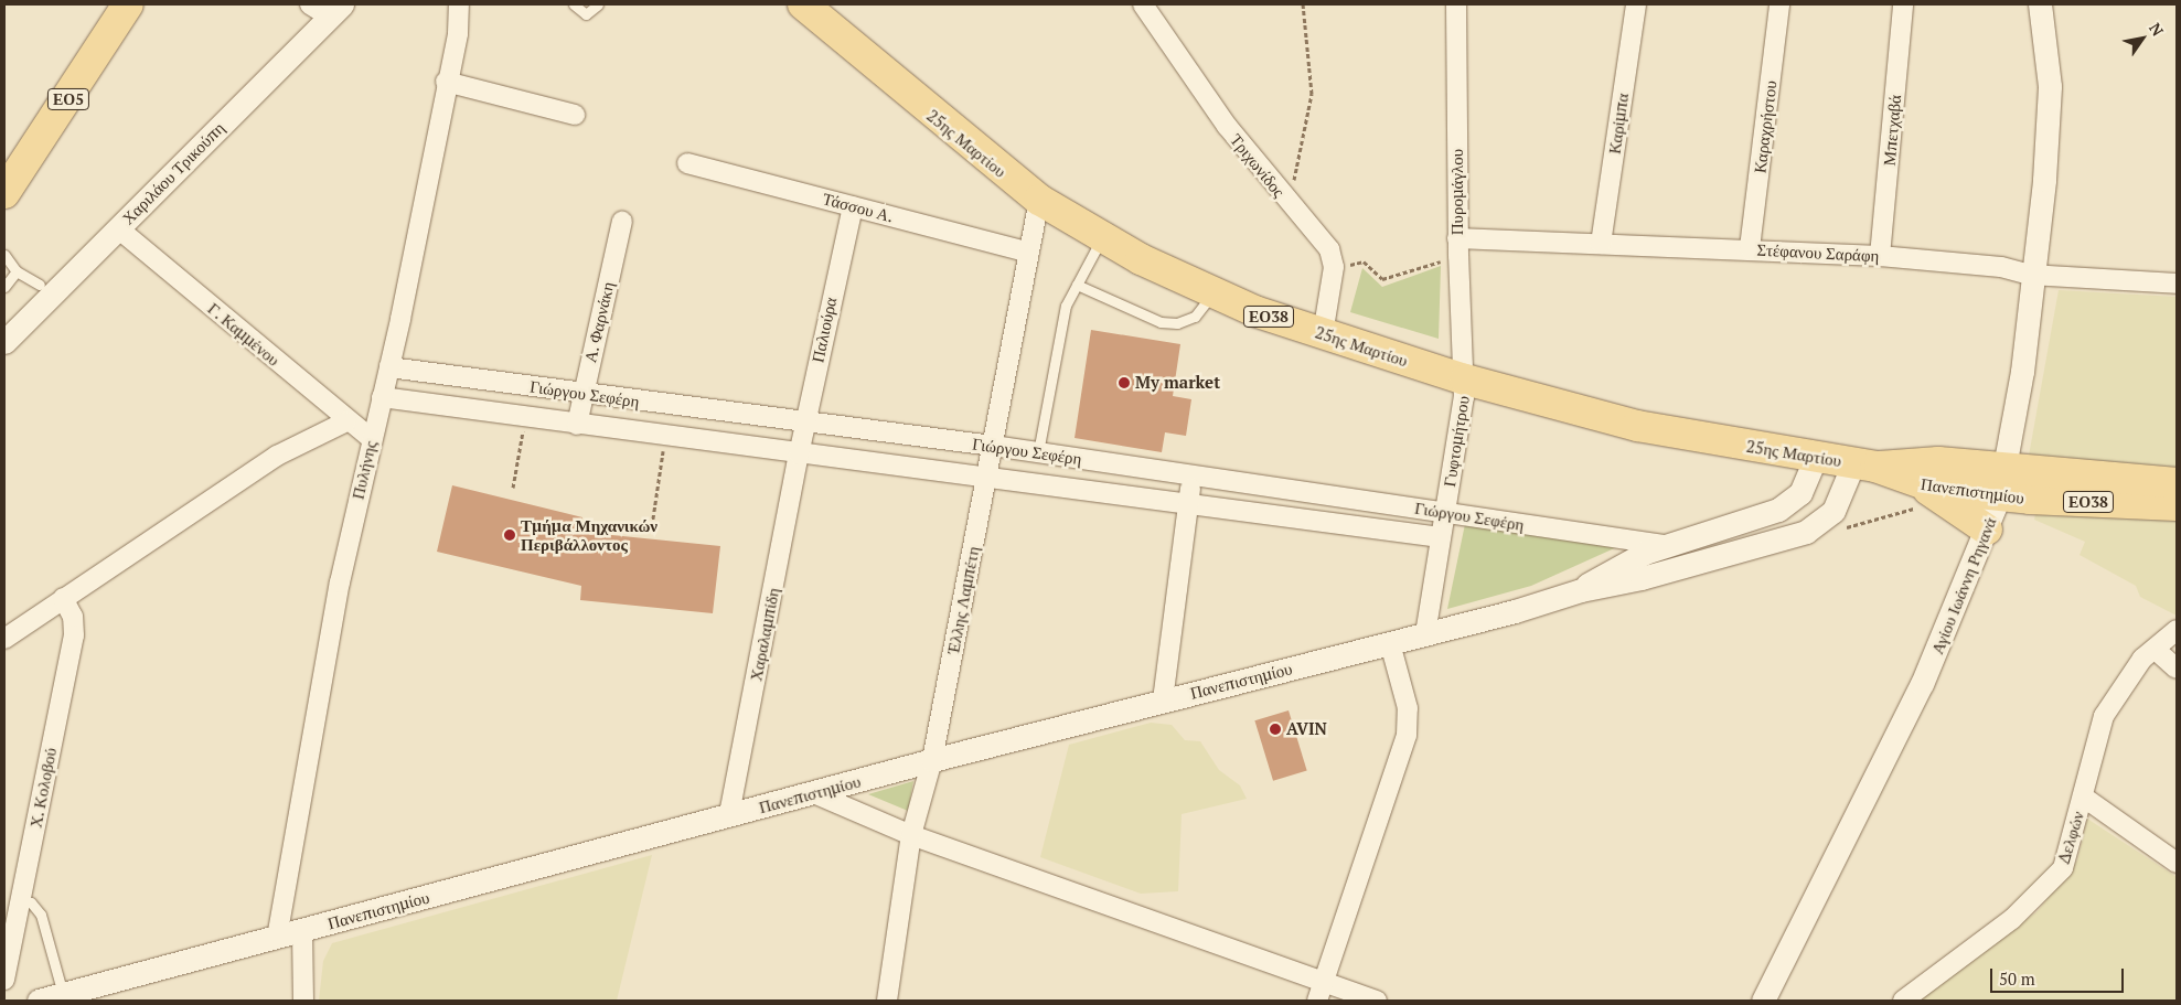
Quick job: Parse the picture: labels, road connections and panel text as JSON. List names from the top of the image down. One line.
{"streets":{"main road":["ΕΟ5","25ης Μαρτίου","ΕΟ38","Πανεπιστημίου"],"street":["Καρίμπα","Καραχρήστου","Μπετχαβά","Τριχωνίδος","Χαριλάου Τρικούπη","Πυρομάγλου","Τάσσου Α.","Στέφανου Σαράφη","Α. Φαρνάκη","Παλιούρα","Γ. Καμμένου","Γιώργου Σεφέρη","Γυφτομήτρου","Πυλήνης","Αγίου Ιωάννη Ρηγανά","Έλλης Λαμπέτη","Χαραλαμπίδη","Χ. Κολοβού","Δελφών"]},"crossings":[["Καρίμπα","Στέφανου Σαράφη"],["Καραχρήστου","Στέφανου Σαράφη"],["Μπετχαβά","Στέφανου Σαράφη"],["25ης Μαρτίου","Πυρομάγλου"],["25ης Μαρτίου","Γυφτομήτρου"],["25ης Μαρτίου","Πανεπιστημίου"],["25ης Μαρτίου","Έλλης Λαμπέτη"],["Χαριλάου Τρικούπη","Γ. Καμμένου"],["Πυρομάγλου","Στέφανου Σαράφη"],["Πυρομάγλου","Γυφτομήτρου"],["Τάσσου Α.","Παλιούρα"],["Τάσσου Α.","Έλλης Λαμπέτη"],["Στέφανου Σαράφη","Αγίου Ιωάννη Ρηγανά"],["Α. Φαρνάκη","Γιώργου Σεφέρη"],["Παλιούρα","Γιώργου Σεφέρη"],["Παλιούρα","Χαραλαμπίδη"],["Γ. Καμμένου","Πυλήνης"],["Γιώργου Σεφέρη","Γυφτομήτρου"],["Γιώργου Σεφέρη","Πυλήνης"],["Γιώργου Σεφέρη","Πανεπιστημίου"],["Γιώργου Σεφέρη","Έλλης Λαμπέτη"],["Γιώργου Σεφέρη","Χαραλαμπίδη"],["Γυφτομήτρου","Πανεπιστημίου"],["Πυλήνης","Πανεπιστημίου"],["Πανεπιστημίου","Αγίου Ιωάννη Ρηγανά"],["Πανεπιστημίου","Έλλης Λαμπέτη"],["Πανεπιστημίου","Χαραλαμπίδη"]],"places":["My market","Τμήμα Μηχανικών Περιβάλλοντος","AVIN"],"scale_bar":"50 m","north":"top right"}
